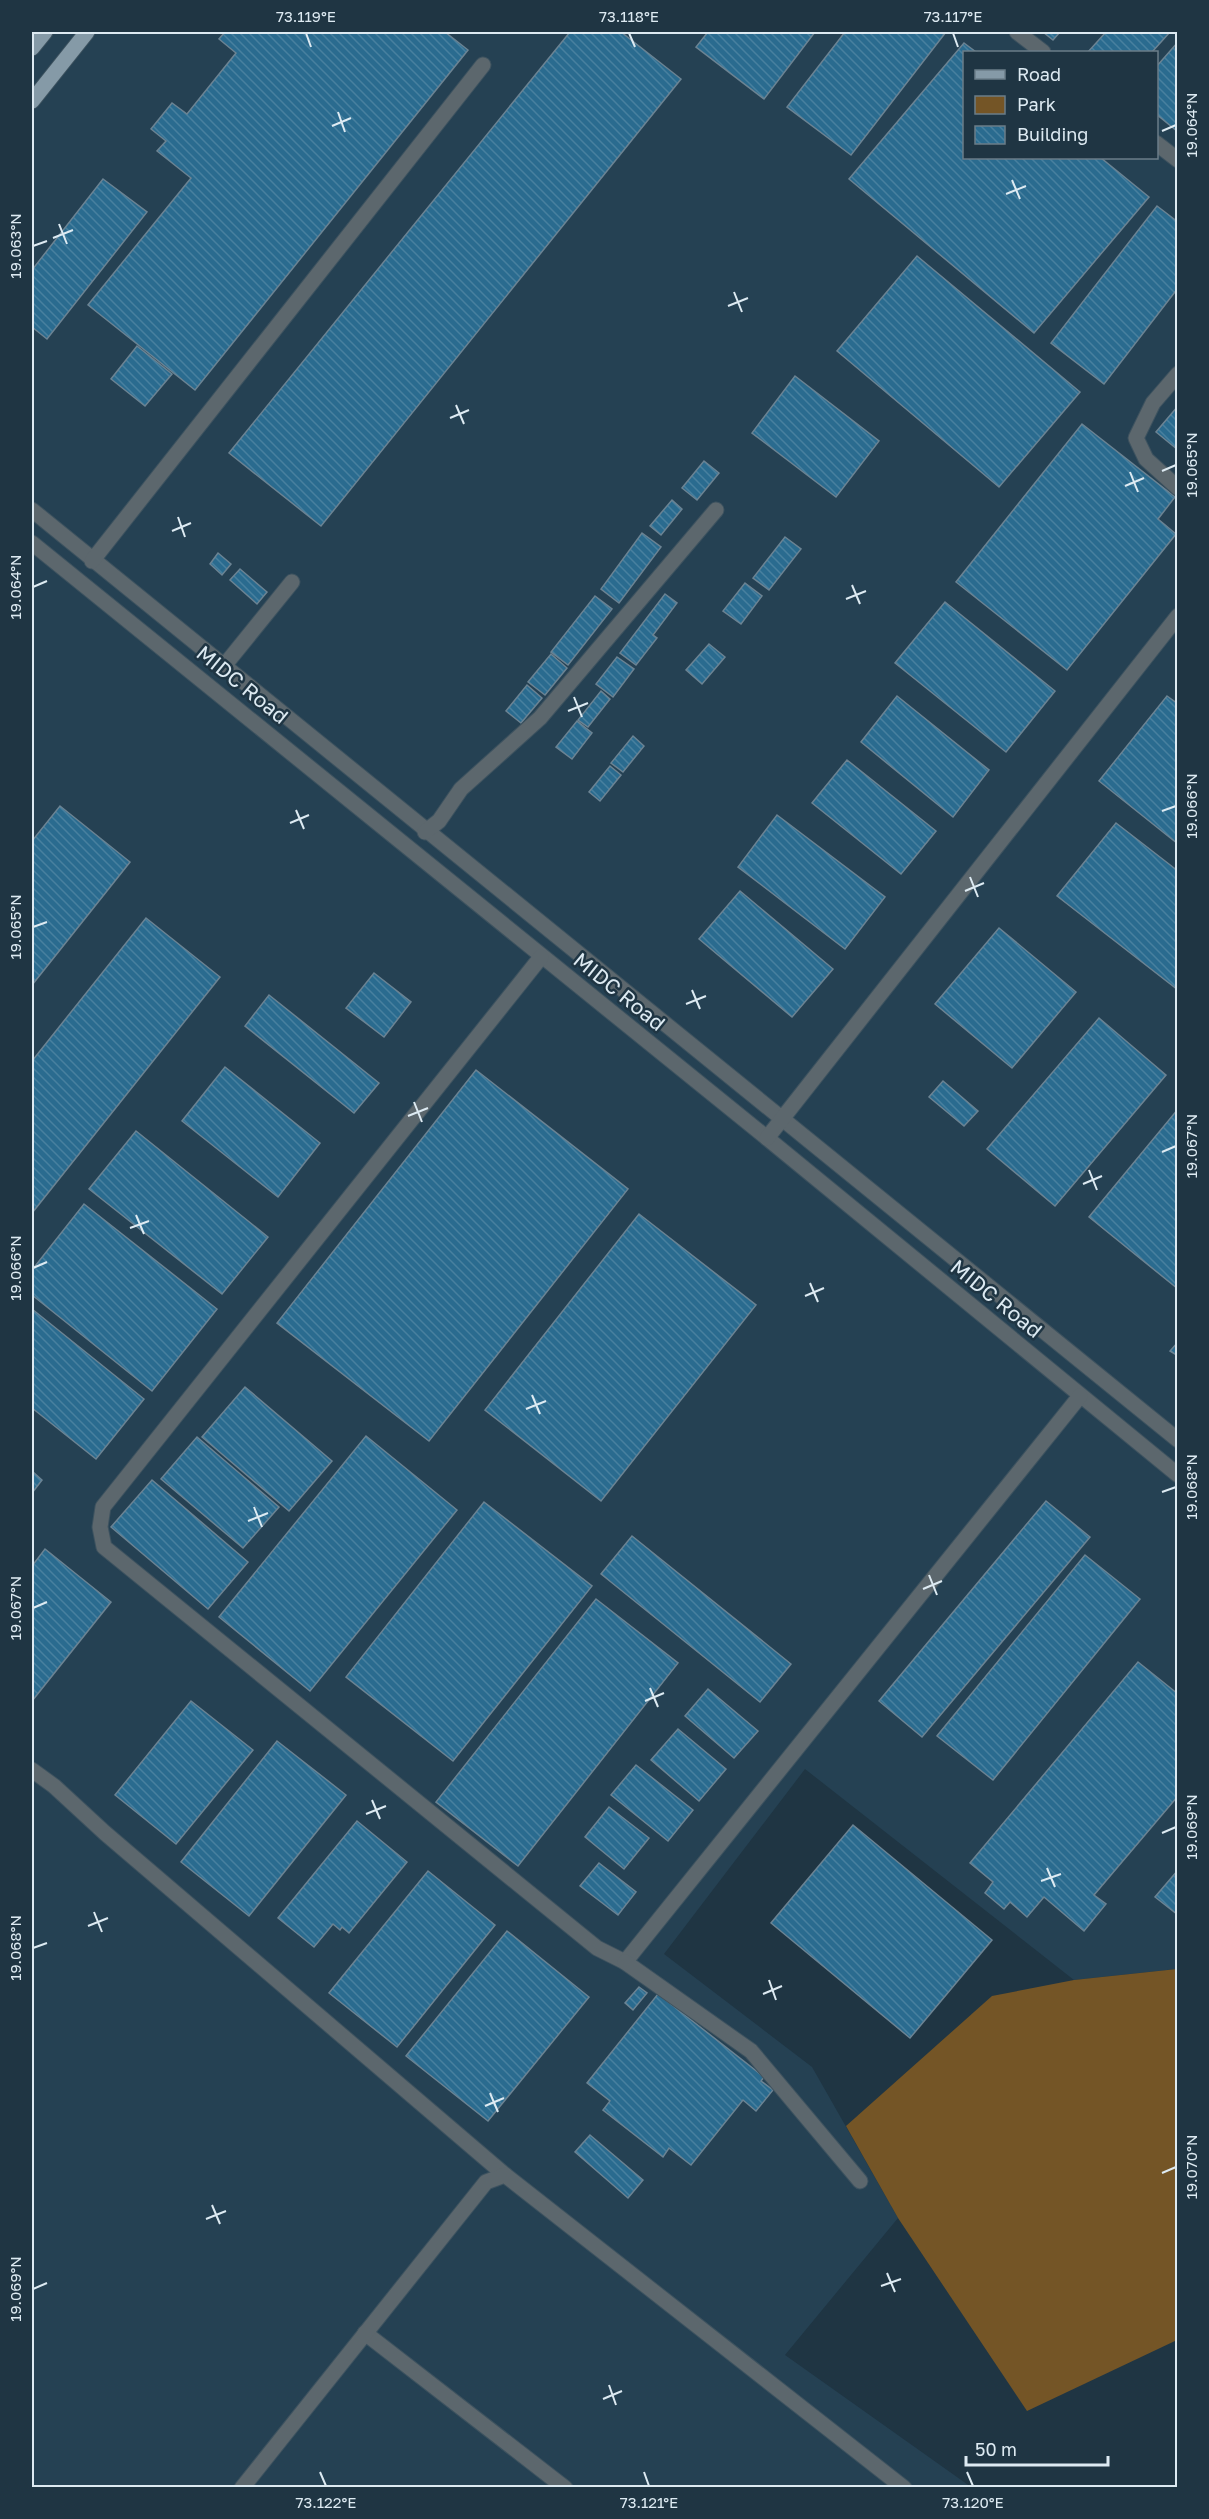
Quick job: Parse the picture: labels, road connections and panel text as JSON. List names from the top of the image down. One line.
{"streets":{"street":["MIDC Road"]},"legend":["Road","Park","Building"],"scale_bar":"50 m","coordinates":["73.119°E","73.118°E","73.117°E","19.064°N","19.063°N","19.065°N","19.066°N","19.067°N","19.068°N","19.069°N","19.070°N","73.122°E","73.121°E","73.120°E"]}
